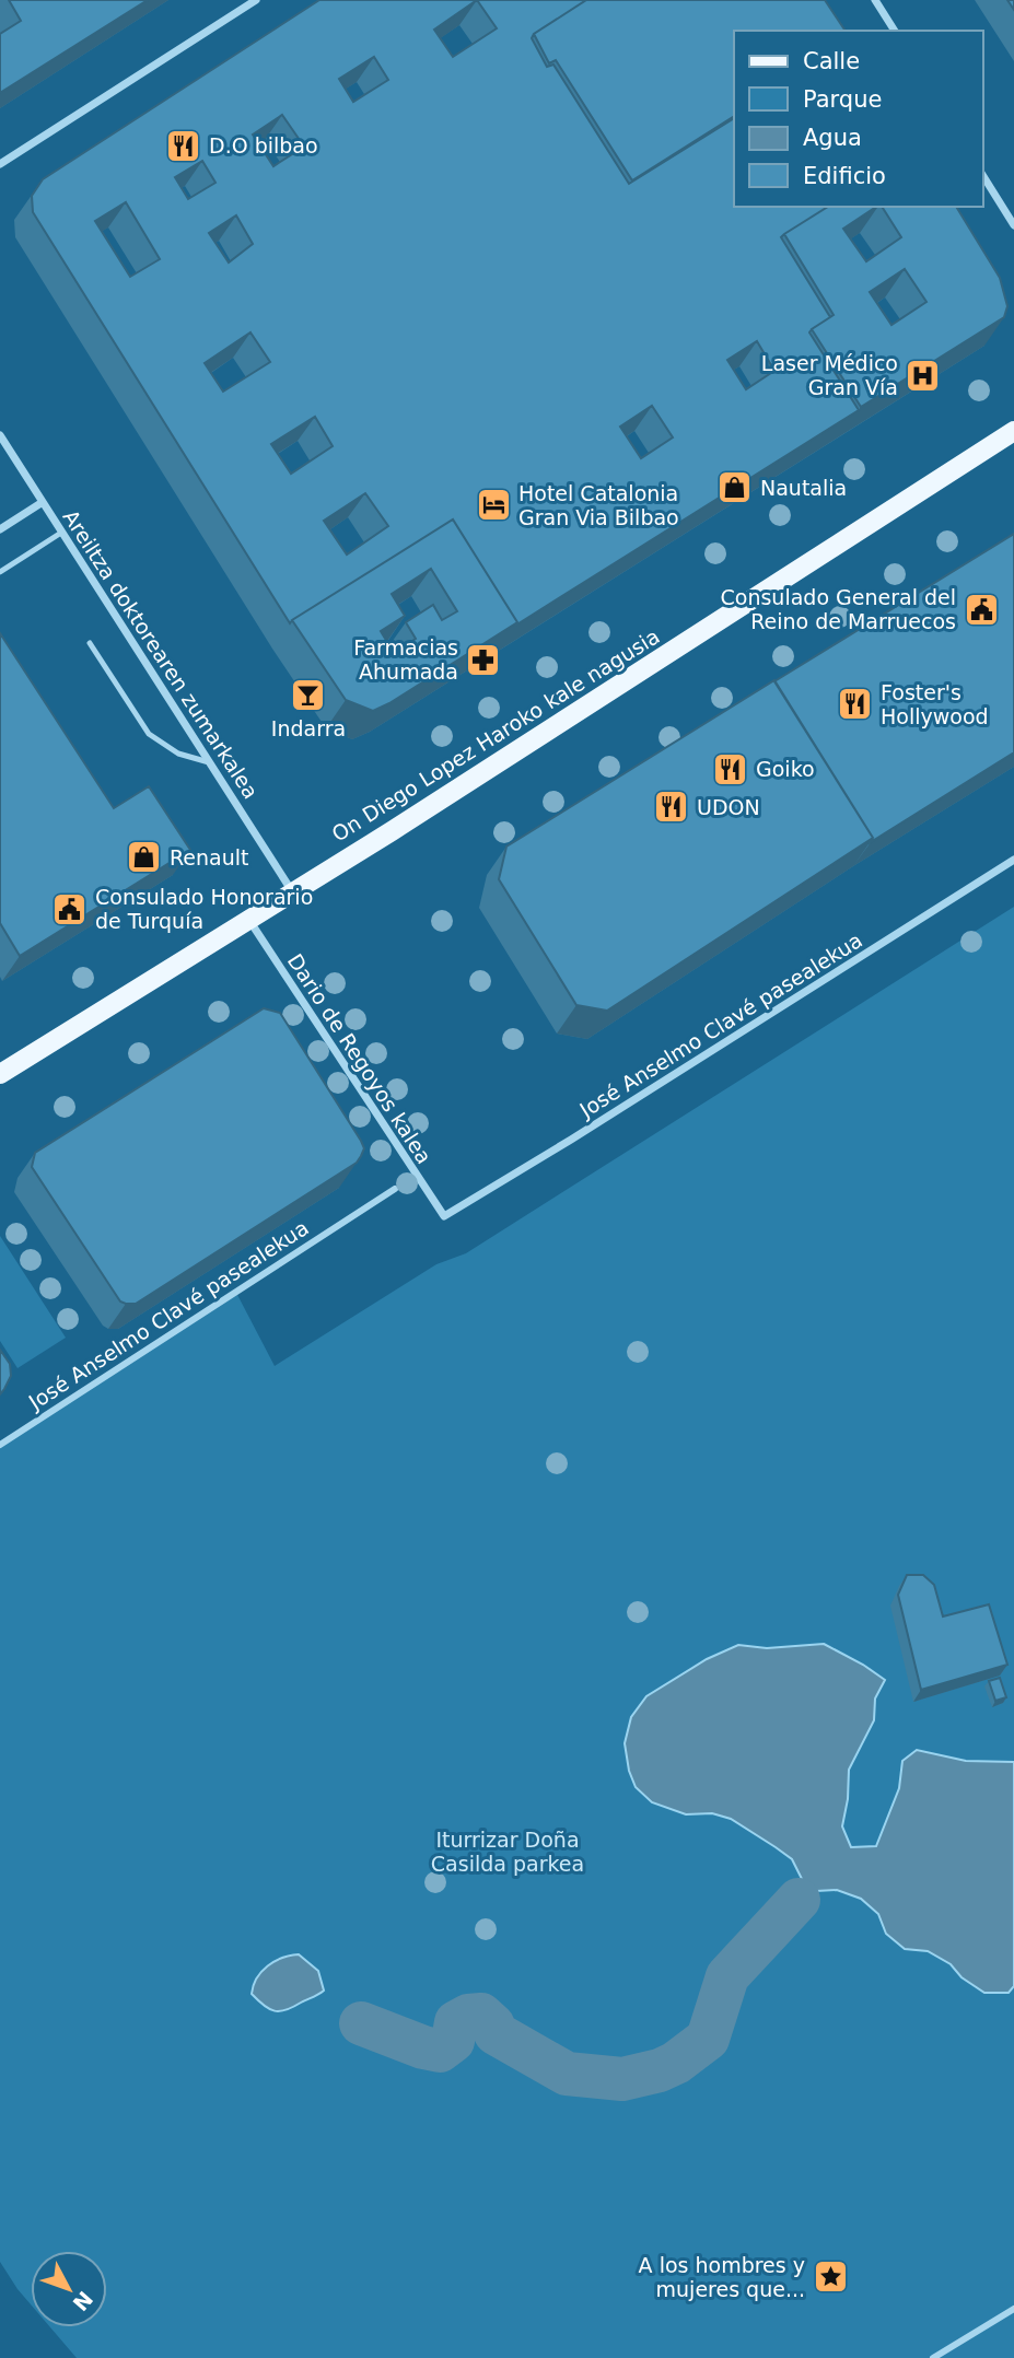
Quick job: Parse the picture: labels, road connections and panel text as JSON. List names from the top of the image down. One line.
{"streets":{"main road":["On Diego Lopez Haroko kale nagusia"],"street":["Areiltza doktorearen zumarkalea","José Anselmo Clavé pasealekua","Dario de Regoyos kalea"]},"crossings":[["Areiltza doktorearen zumarkalea","On Diego Lopez Haroko kale nagusia"],["On Diego Lopez Haroko kale nagusia","Dario de Regoyos kalea"],["José Anselmo Clavé pasealekua","Dario de Regoyos kalea"]],"parks":["Iturrizar Doña Casilda parkea"],"places":{"restaurant":["D.O bilbao","Foster's Hollywood","Goiko","UDON"],"hospital":["Laser Médico Gran Vía"],"shop":["Nautalia","Renault"],"hotel":["Hotel Catalonia Gran Via Bilbao"],"public building":["Consulado General del Reino de Marruecos","Consulado Honorario de Turquía"],"pharmacy":["Farmacias Ahumada"],"bar":["Indarra"],"place":["A los hombres y mujeres que..."]},"legend":["Calle","Parque","Agua","Edificio"],"north":"bottom right"}
